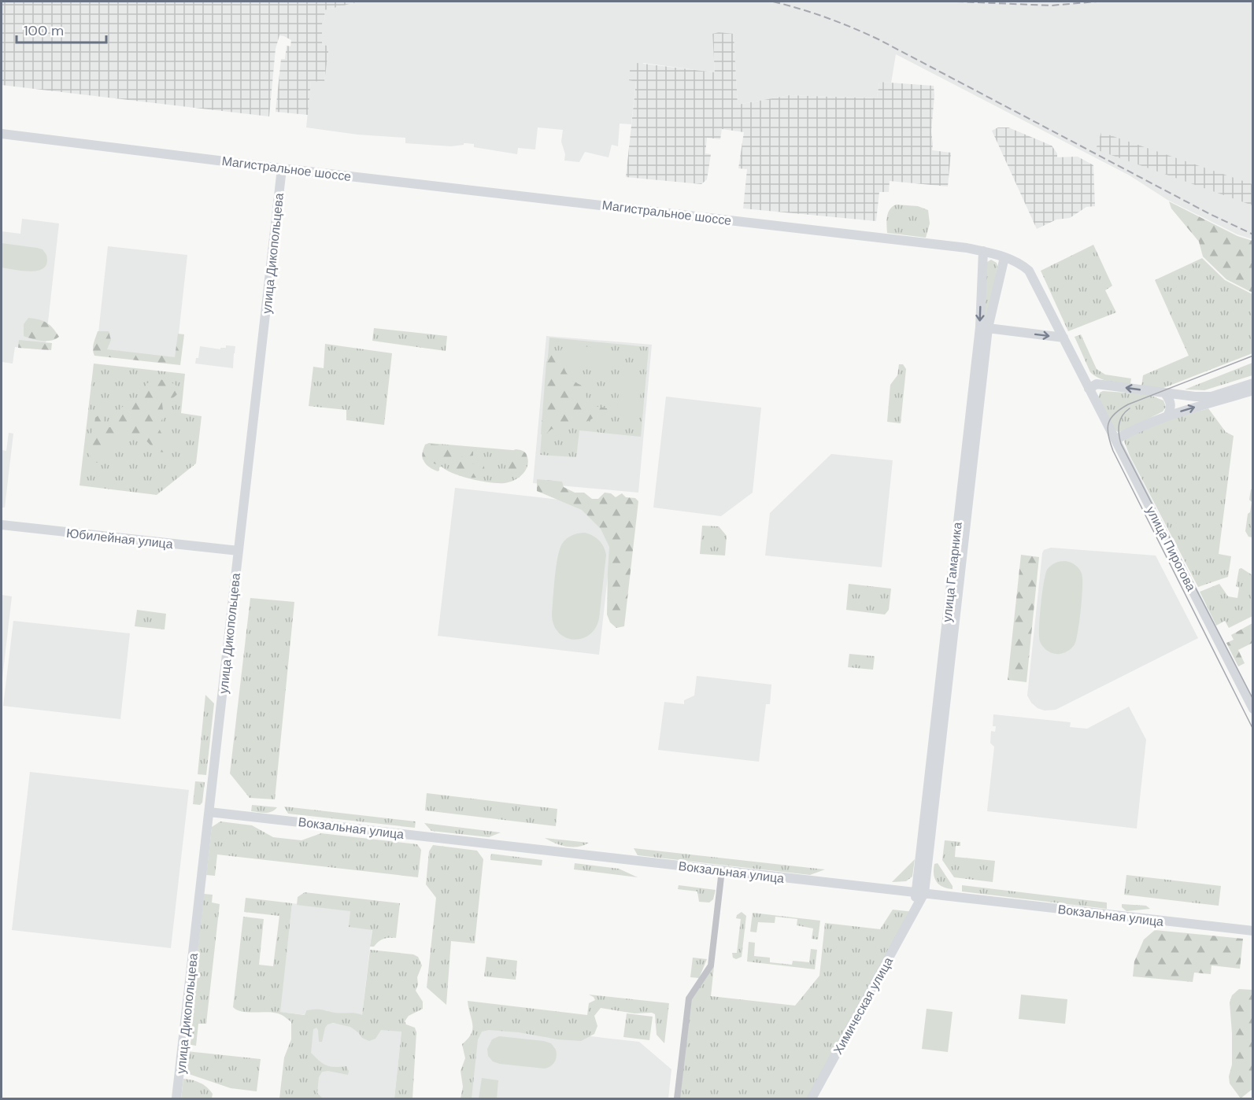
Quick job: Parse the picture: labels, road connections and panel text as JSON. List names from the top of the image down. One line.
{"streets":{"main road":["Магистральное шоссе","улица Дикопольцева","Юбилейная улица","улица Пирогова","улица Гамарника","Вокзальная улица","Химическая улица"]},"crossings":[["Магистральное шоссе","улица Дикопольцева"],["Магистральное шоссе","улица Пирогова"],["Магистральное шоссе","улица Гамарника"],["улица Дикопольцева","Юбилейная улица"],["улица Дикопольцева","Вокзальная улица"],["улица Гамарника","Вокзальная улица"],["улица Гамарника","Химическая улица"],["Вокзальная улица","Химическая улица"]],"scale_bar":"100 m"}
